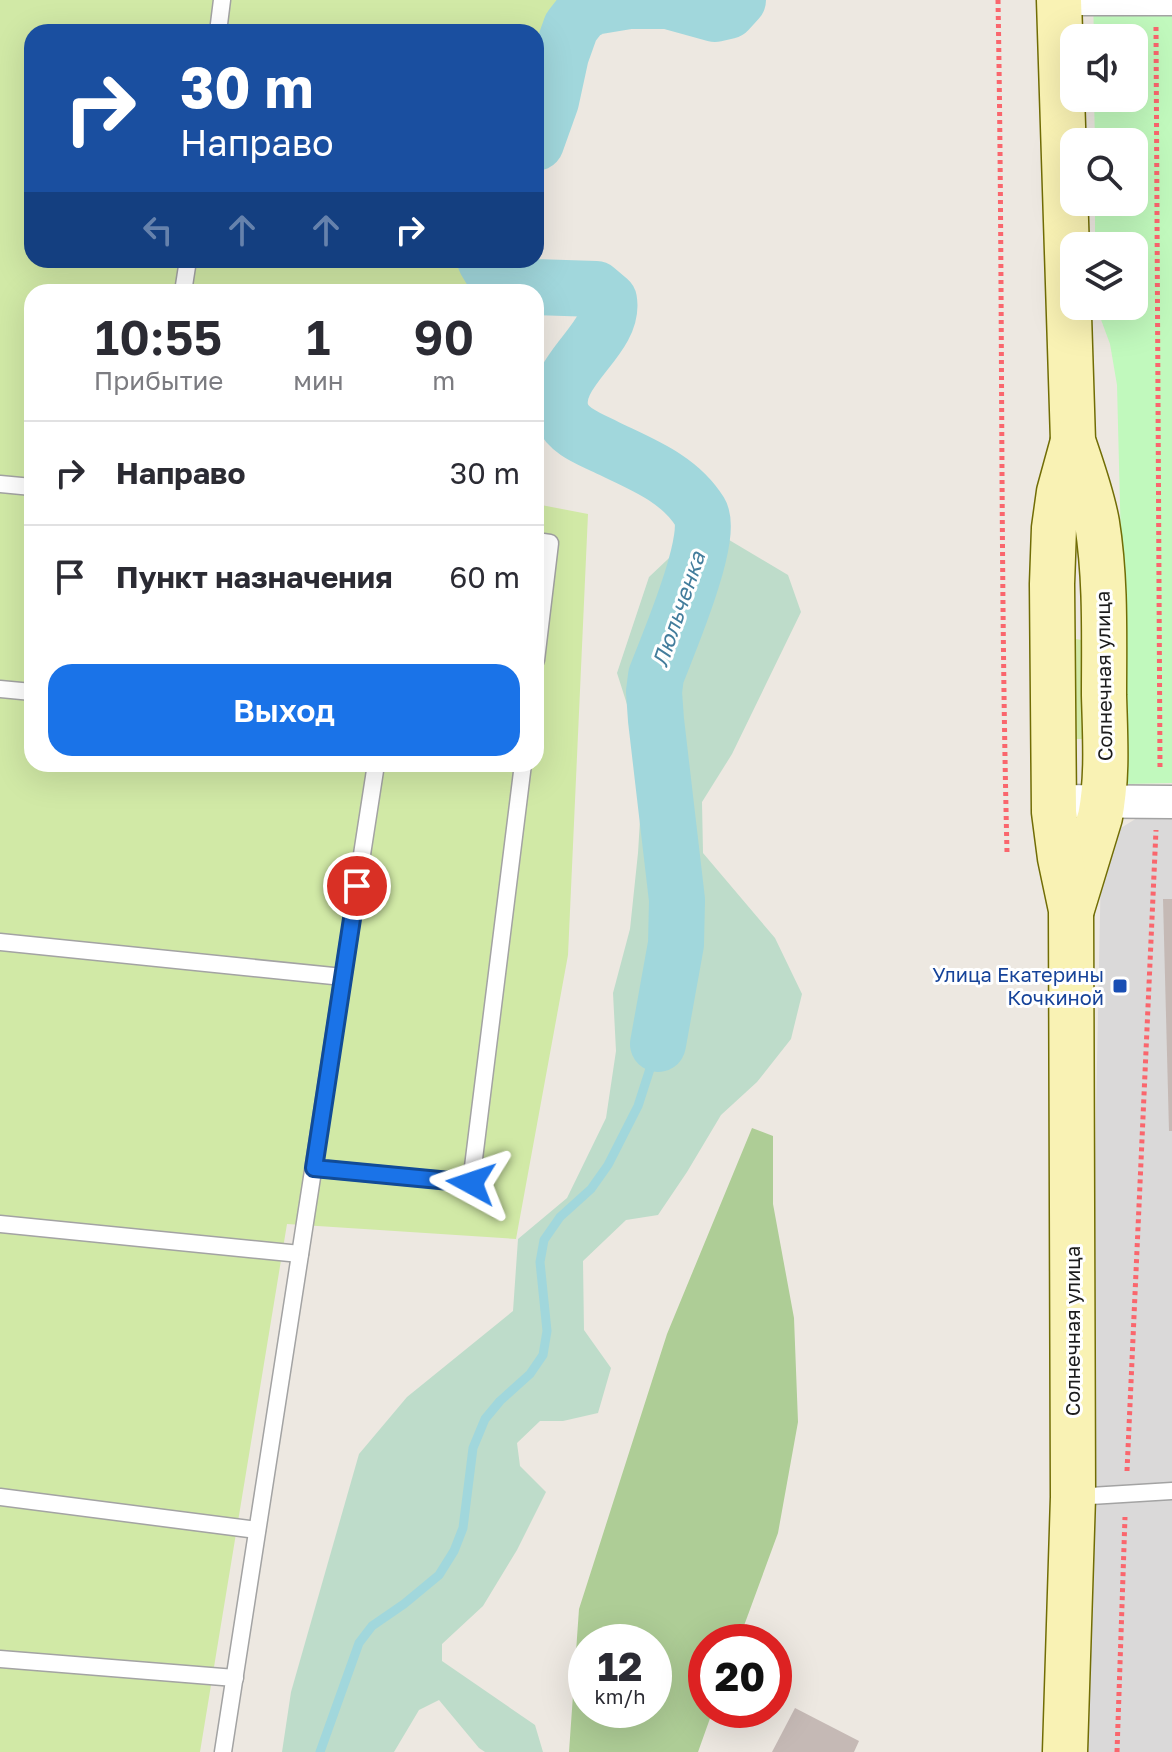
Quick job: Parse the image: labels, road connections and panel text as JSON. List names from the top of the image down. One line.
{"streets":{"main road":["Солнечная улица"]},"water":["Люльченка"],"places":{"transit":["Улица Екатерины Кочкиной"]},"page":{"turn":["30 m","Направо"],"eta":["10:55","Прибытие","1","мин","90","m"],"list":[{"name":"Направо","value":"30 m"},{"name":"Пункт назначения","value":"60 m"}],"buttons":"Выход","speed":"12 km/h","limit":"20"}}
